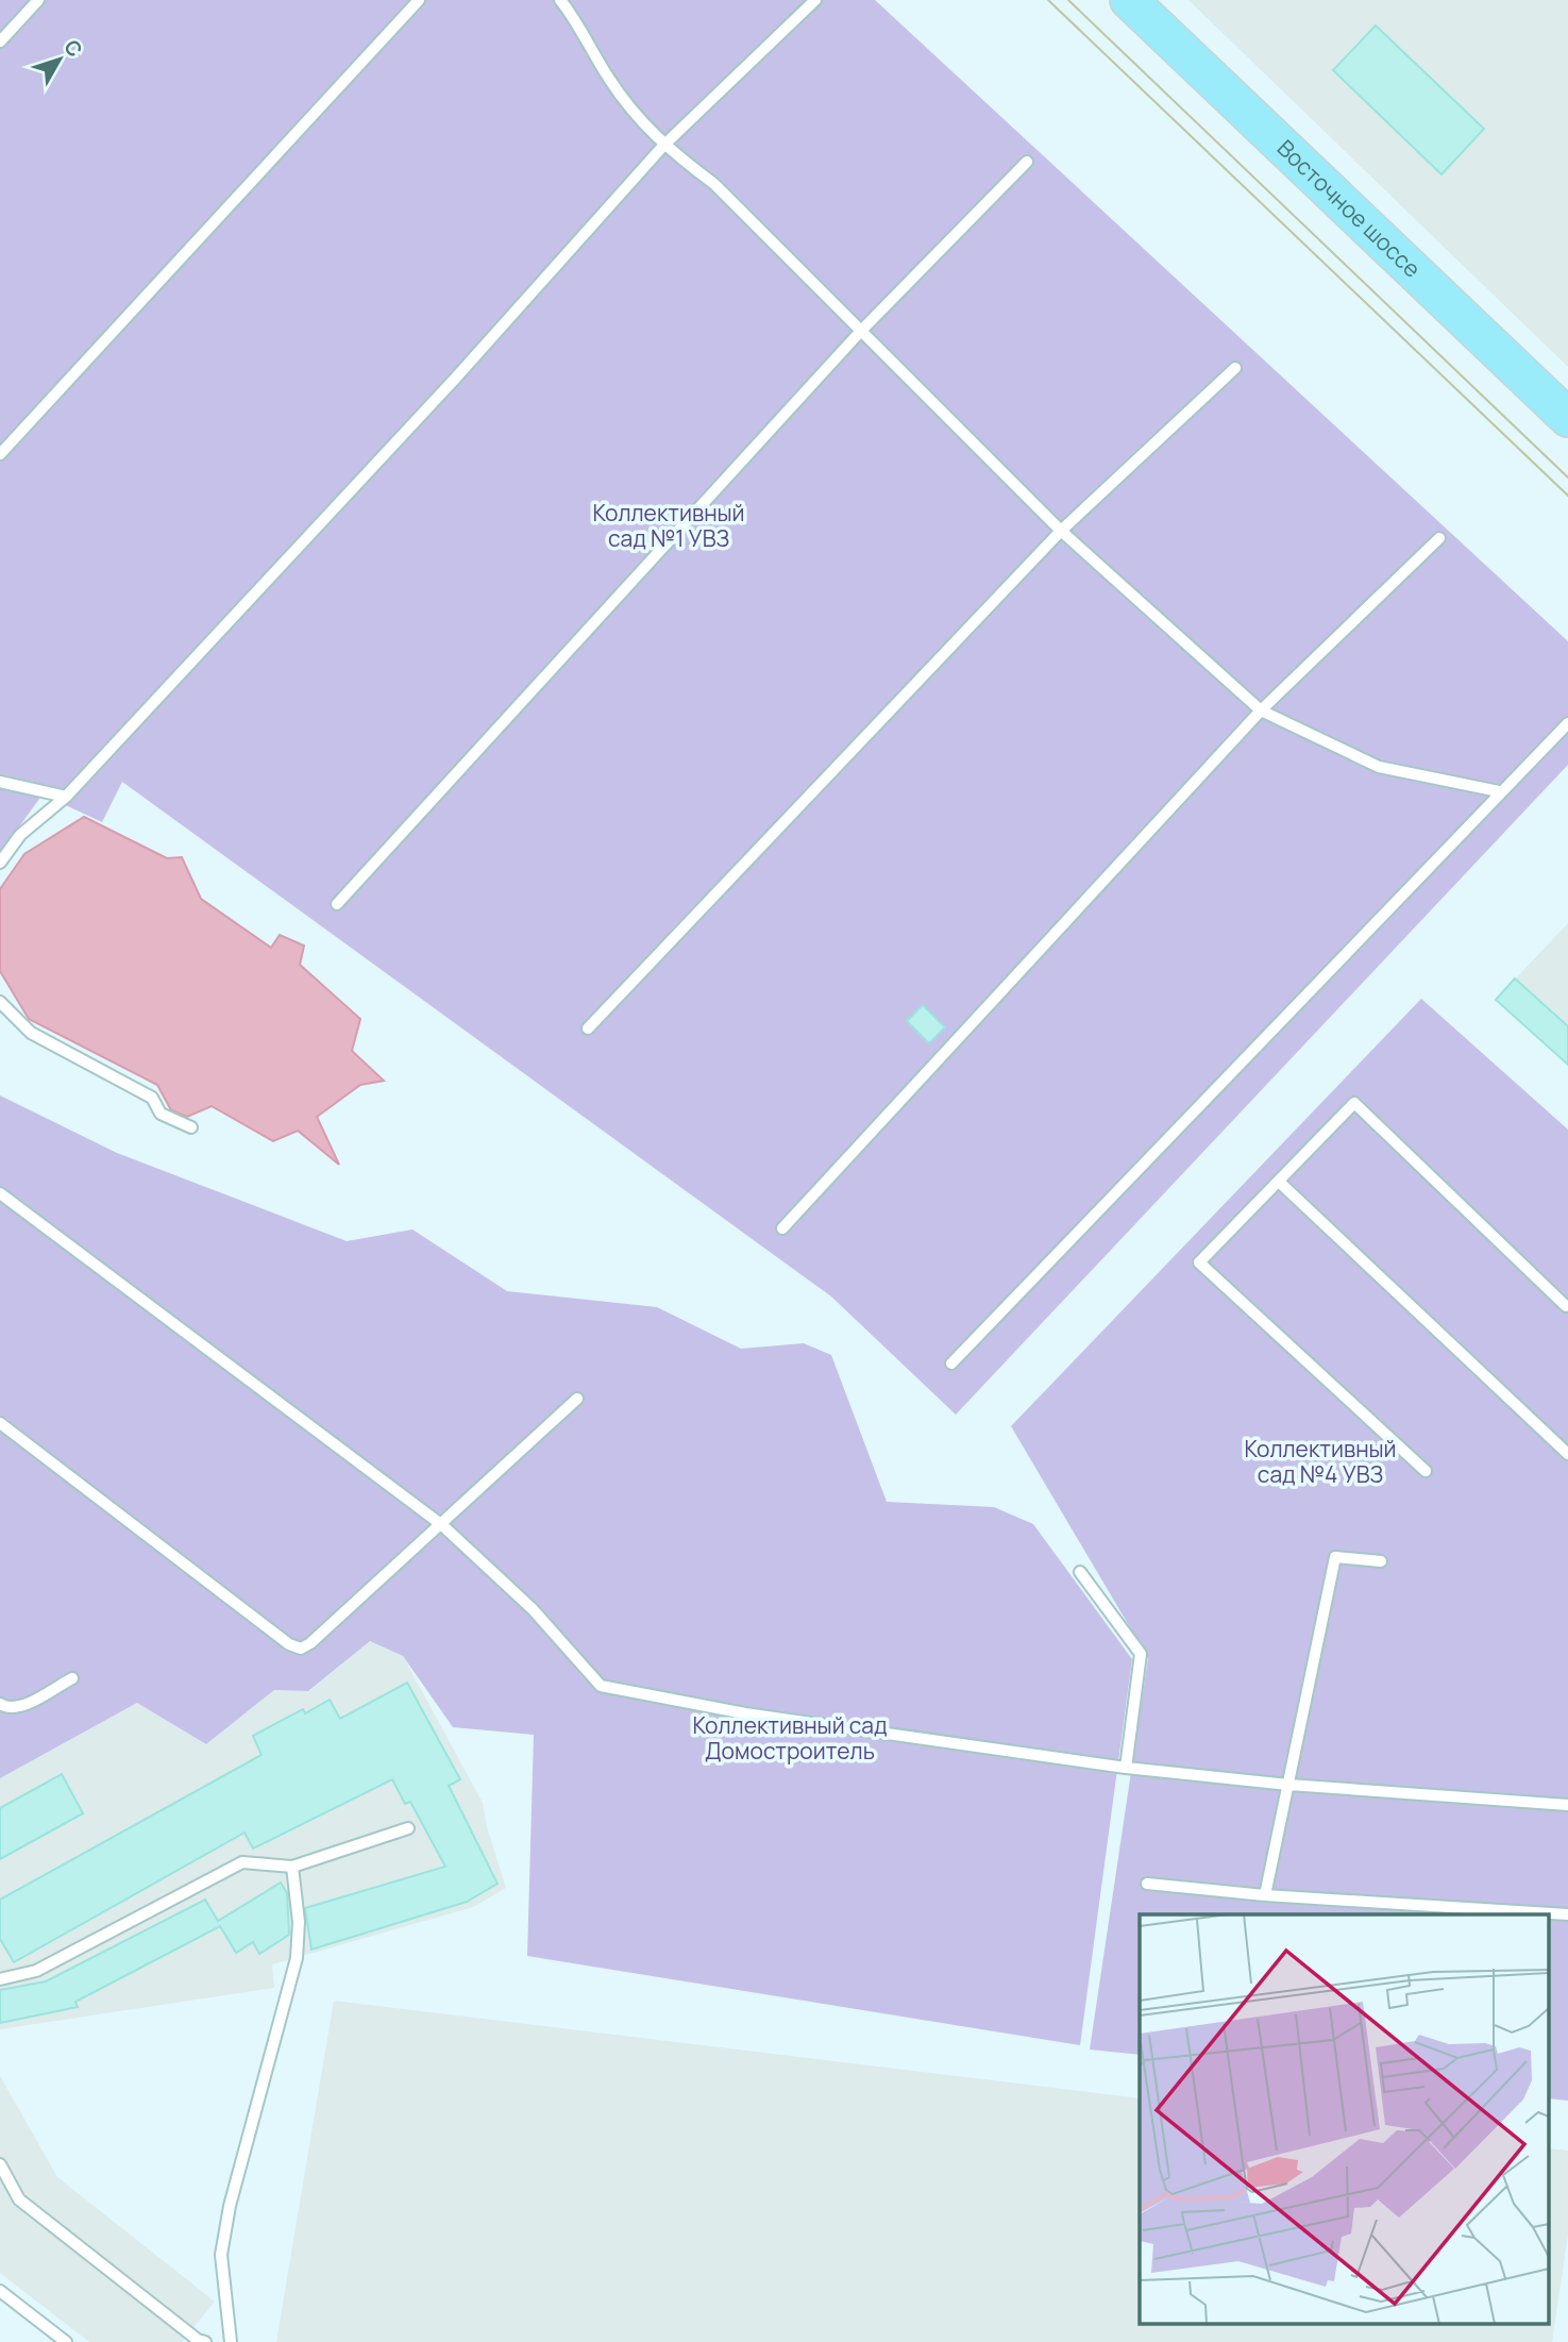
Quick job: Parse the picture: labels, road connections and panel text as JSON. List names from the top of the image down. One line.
{"streets":{"main road":["Восточное шоссе"]},"parks":["Коллективный сад №1 УВЗ","Коллективный сад №4 УВЗ","Коллективный сад Домостроитель"],"north":"top right"}
